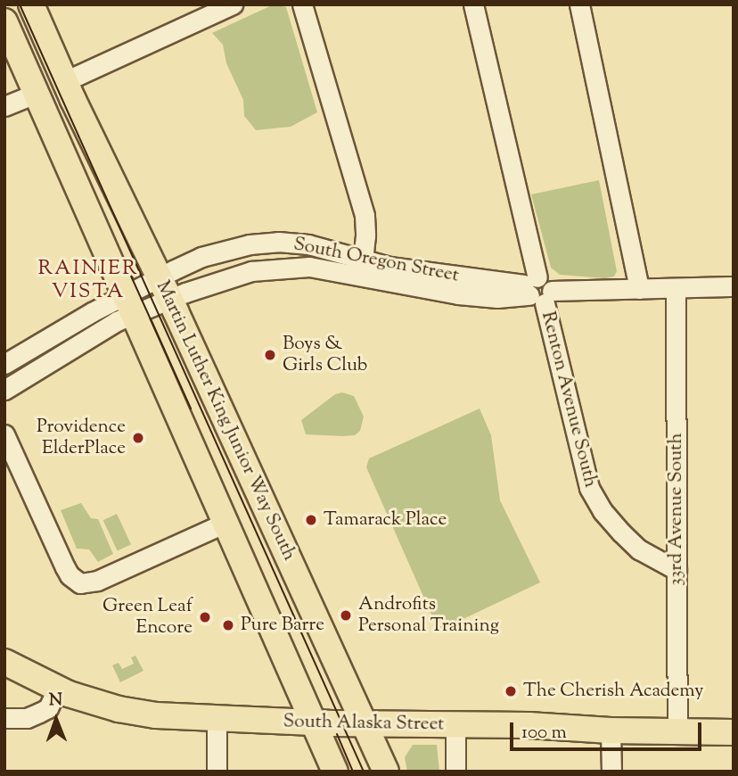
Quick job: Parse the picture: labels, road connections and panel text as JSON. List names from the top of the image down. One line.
{"streets":{"main road":["Martin Luther King Junior Way South","South Alaska Street"],"street":["South Oregon Street","Renton Avenue South","33rd Avenue South"]},"crossings":[["South Oregon Street","Renton Avenue South"],["South Oregon Street","Martin Luther King Junior Way South"],["South Oregon Street","33rd Avenue South"],["Renton Avenue South","33rd Avenue South"],["Martin Luther King Junior Way South","South Alaska Street"],["33rd Avenue South","South Alaska Street"]],"districts":["RAINIER VISTA"],"places":["Boys & Girls Club","Providence ElderPlace","Tamarack Place","Androfits Personal Training","Green Leaf Encore","Pure Barre","The Cherish Academy"],"scale_bar":"100 m","north":"top"}
